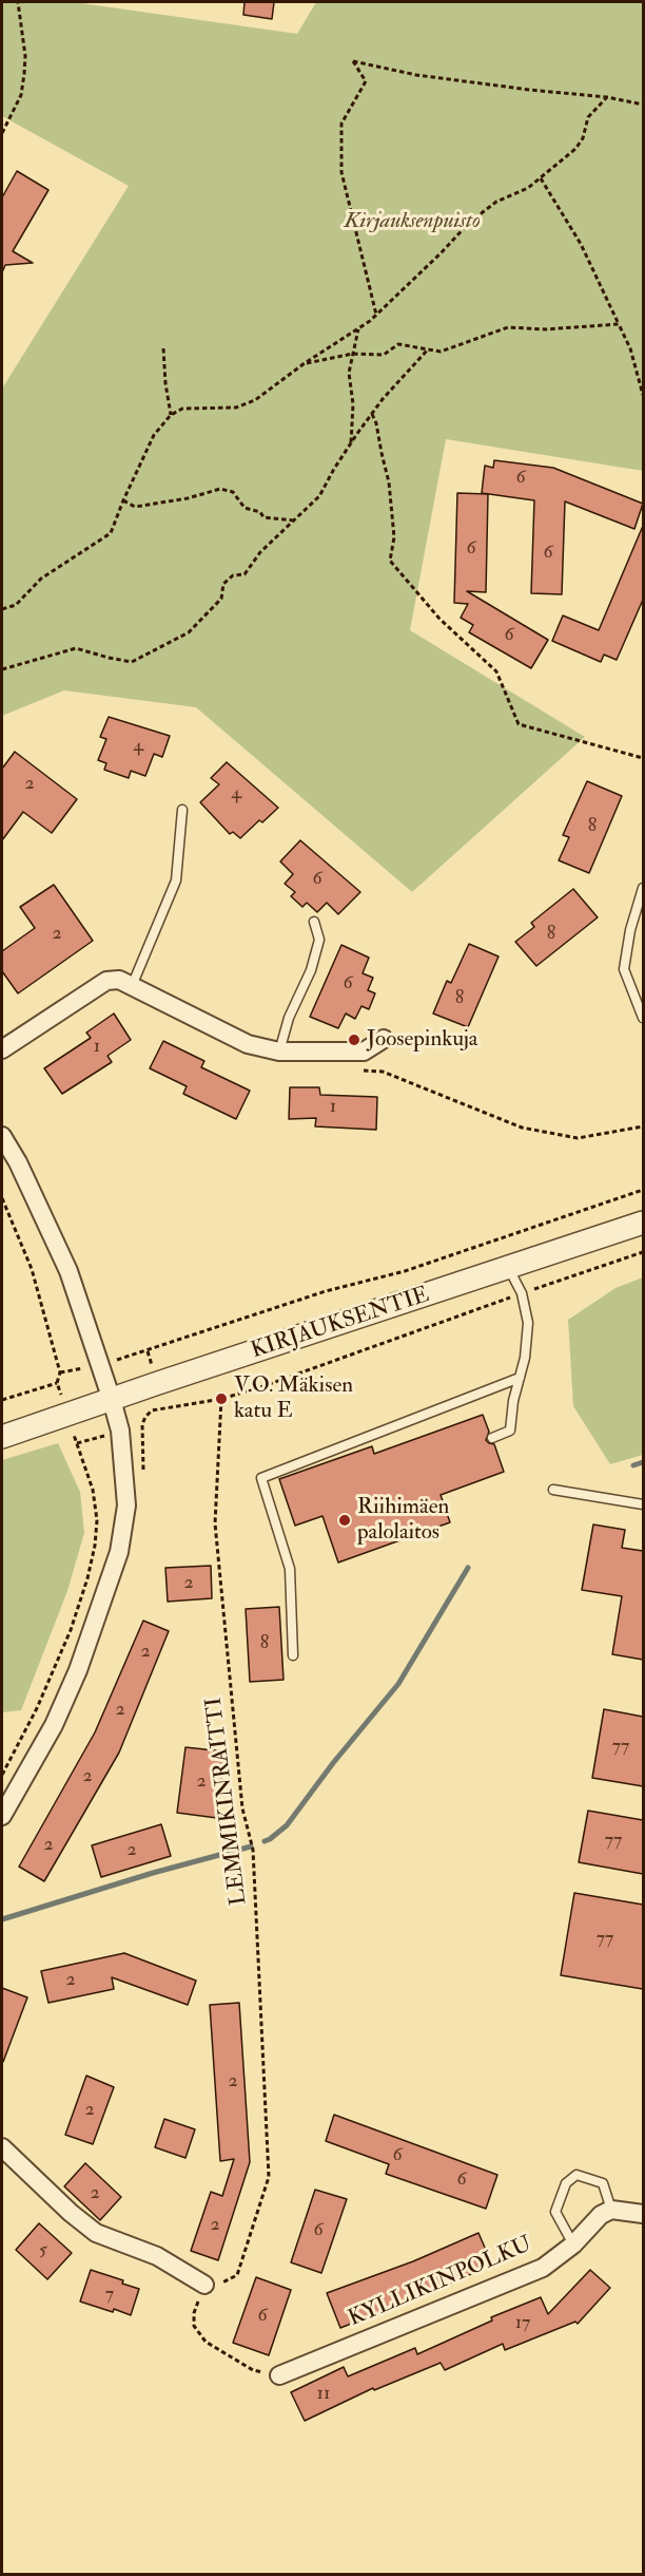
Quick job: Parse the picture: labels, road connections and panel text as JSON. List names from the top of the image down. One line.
{"streets":{"street":["KIRJAUKSENTIE","KYLLIKINPOLKU"],"path":["LEMMIKINRAITTI"]},"parks":["Kirjauksenpuisto"],"places":["Joosepinkuja","V.O. Mäkisen katu E","Riihimäen palolaitos"],"house_numbers":["6","6","6","6","4","2","4","8","6","2","8","6","8","1","1","2","8","2","2","77","2","2","77","2","2","77","2","2","2","6","6","2","2","6","5","7","6","17","11"]}
